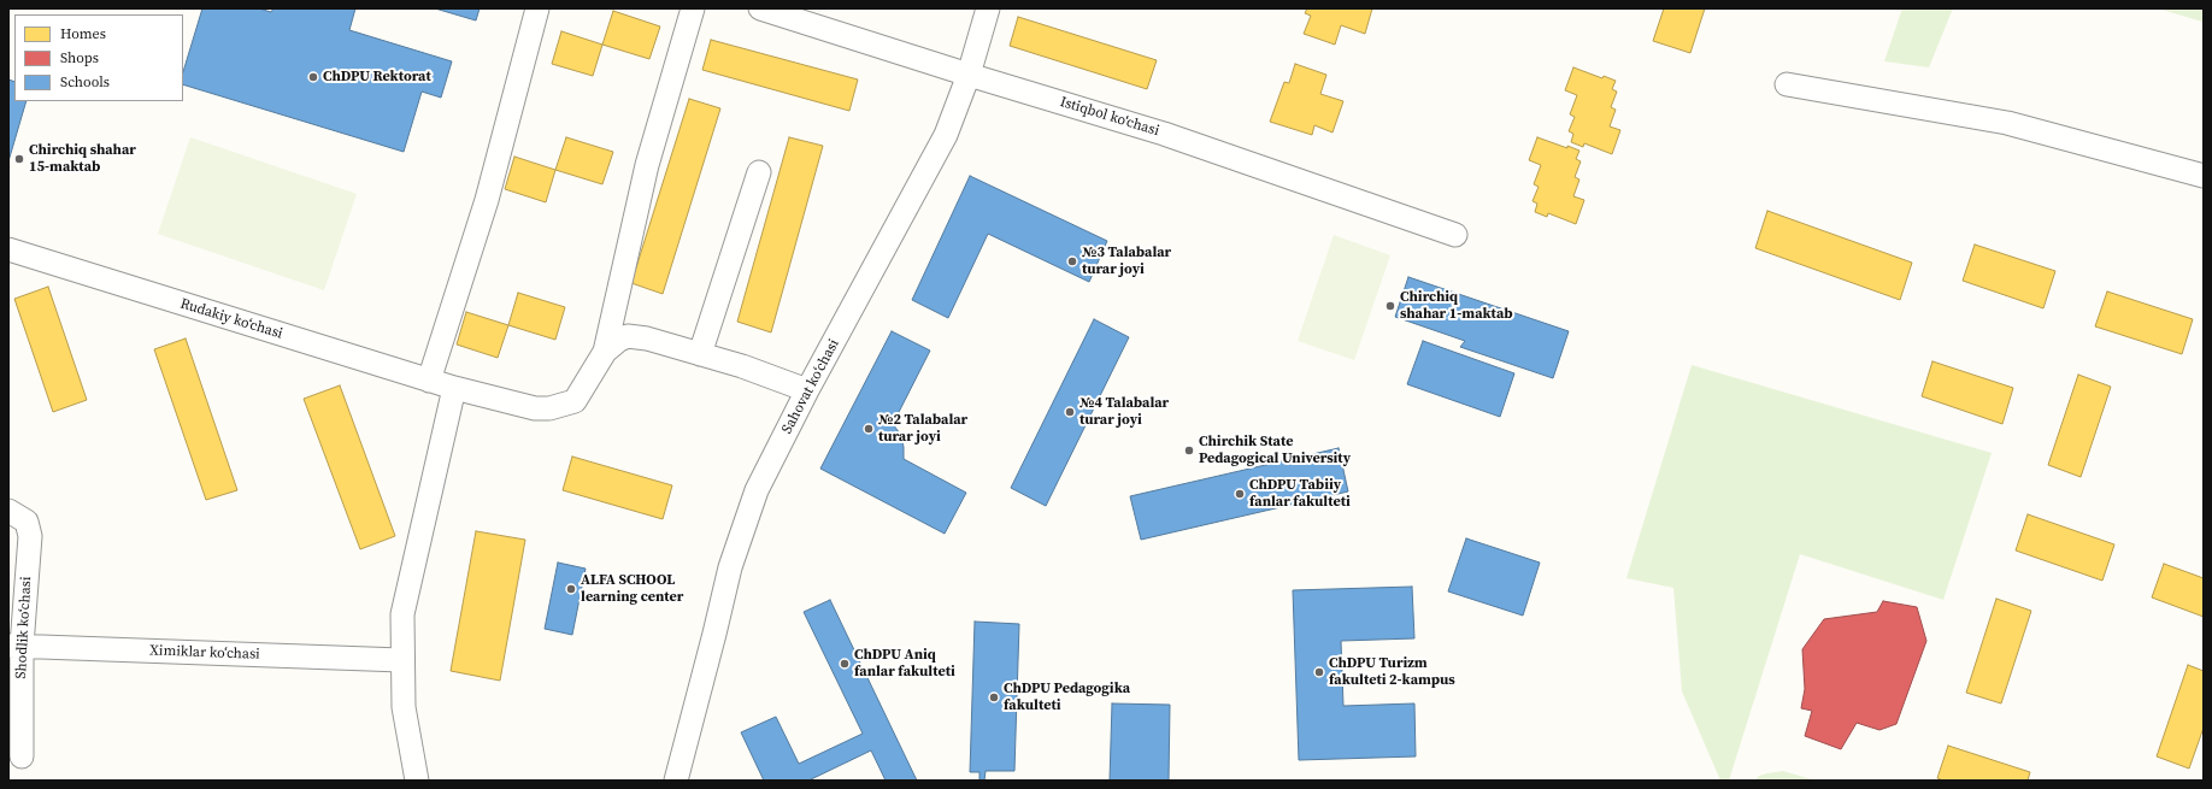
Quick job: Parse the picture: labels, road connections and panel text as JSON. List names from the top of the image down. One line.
{"streets":{"street":["Istiqbol ko‘chasi","Rudakiy ko‘chasi","Sahovat ko‘chasi","Shodlik ko‘chasi","Ximiklar ko‘chasi"]},"crossings":[["Istiqbol ko‘chasi","Sahovat ko‘chasi"],["Shodlik ko‘chasi","Ximiklar ko‘chasi"]],"places":["ChDPU Rektorat","Chirchiq shahar 15-maktab","№3 Talabalar turar joyi","Chirchiq shahar 1-maktab","№4 Talabalar turar joyi","№2 Talabalar turar joyi","Chirchik State Pedagogical University","ChDPU Tabiiy fanlar fakulteti","ALFA SCHOOL learning center","ChDPU Aniq fanlar fakulteti","ChDPU Turizm fakulteti 2-kampus","ChDPU Pedagogika fakulteti"],"legend":["Homes","Shops","Schools"]}
